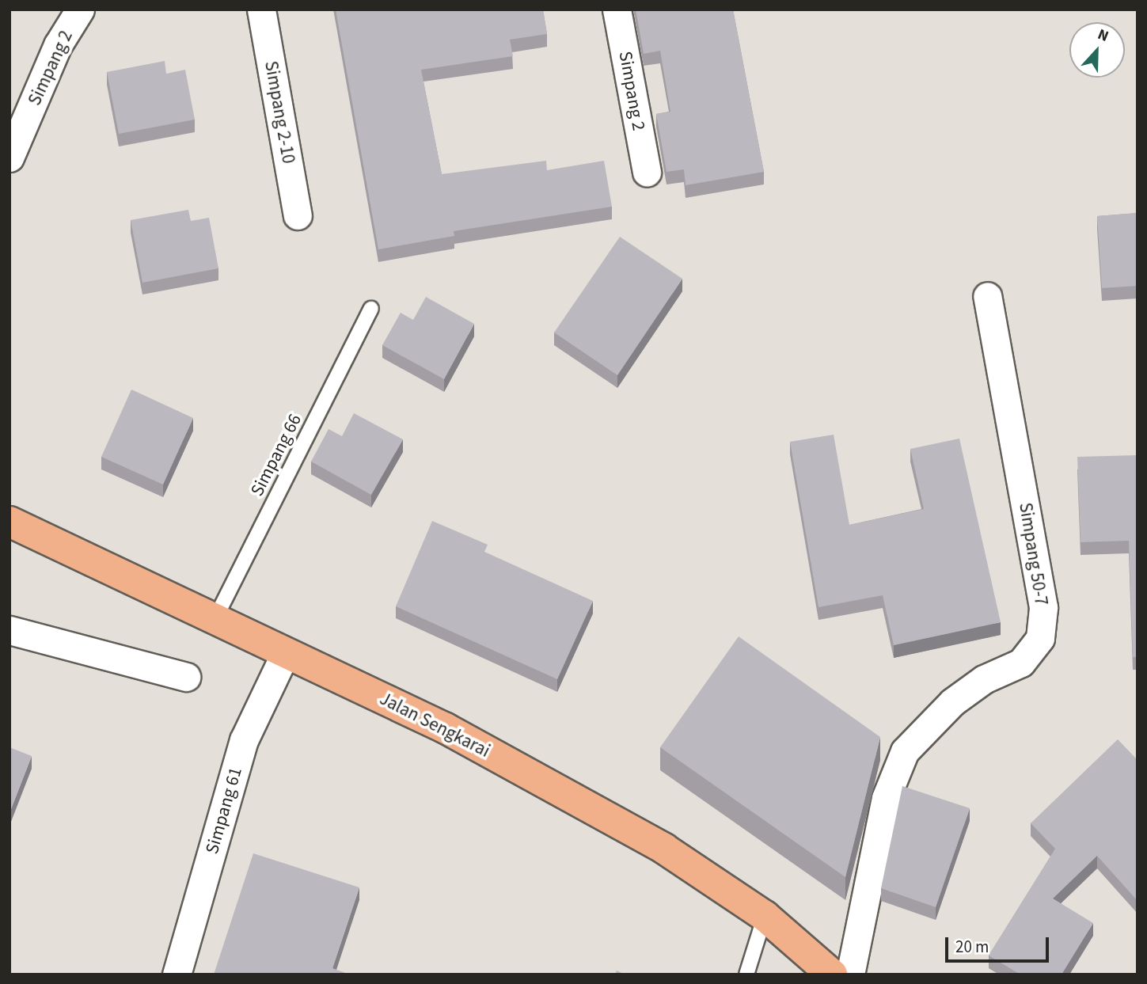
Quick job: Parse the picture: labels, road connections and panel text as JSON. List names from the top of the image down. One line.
{"streets":{"main road":["Jalan Sengkarai"],"street":["Simpang 2","Simpang 2-10","Simpang 50-7","Simpang 61"],"lane":["Simpang 66"]},"crossings":[["Simpang 66","Jalan Sengkarai"],["Jalan Sengkarai","Simpang 61"]],"scale_bar":"20 m","north":"top"}
